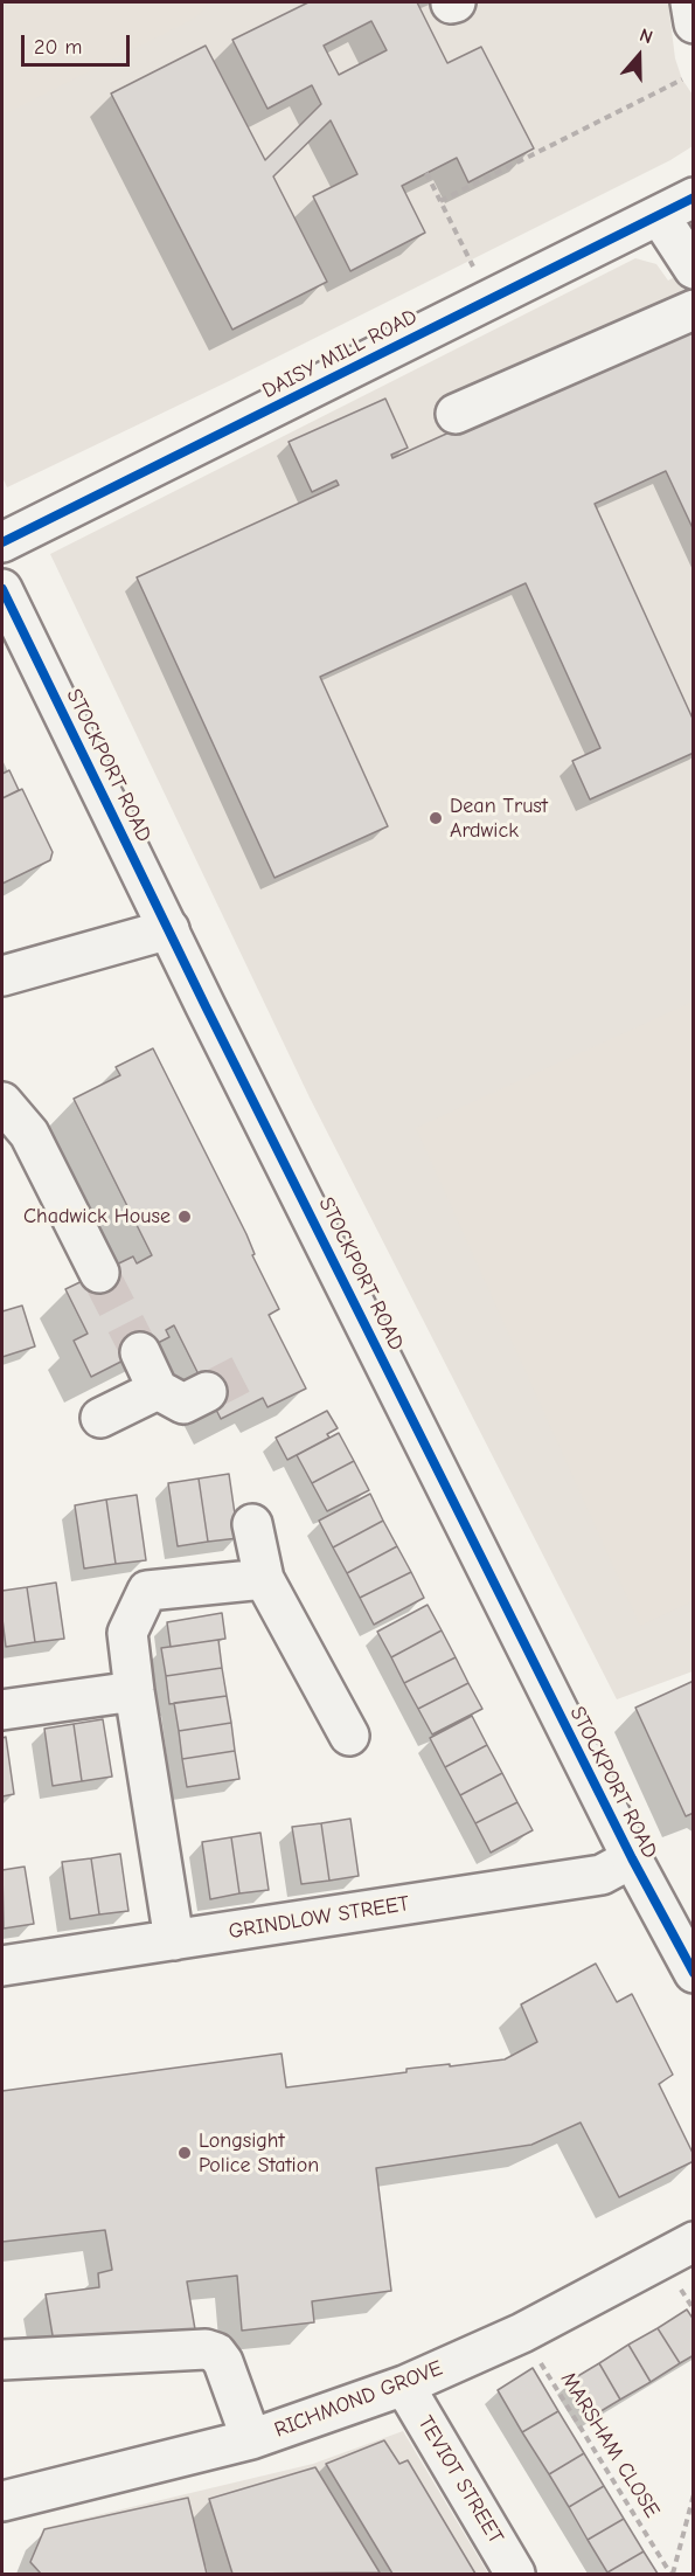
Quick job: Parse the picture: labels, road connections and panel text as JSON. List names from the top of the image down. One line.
{"streets":{"main road":["DAISY MILL ROAD","STOCKPORT ROAD","GRINDLOW STREET","RICHMOND GROVE","TEVIOT STREET"],"path":["MARSHAM CLOSE"]},"crossings":[["STOCKPORT ROAD","GRINDLOW STREET"],["RICHMOND GROVE","MARSHAM CLOSE"],["RICHMOND GROVE","TEVIOT STREET"]],"places":["Dean Trust Ardwick","Chadwick House","Longsight Police Station"],"scale_bar":"20 m","north":"top"}
